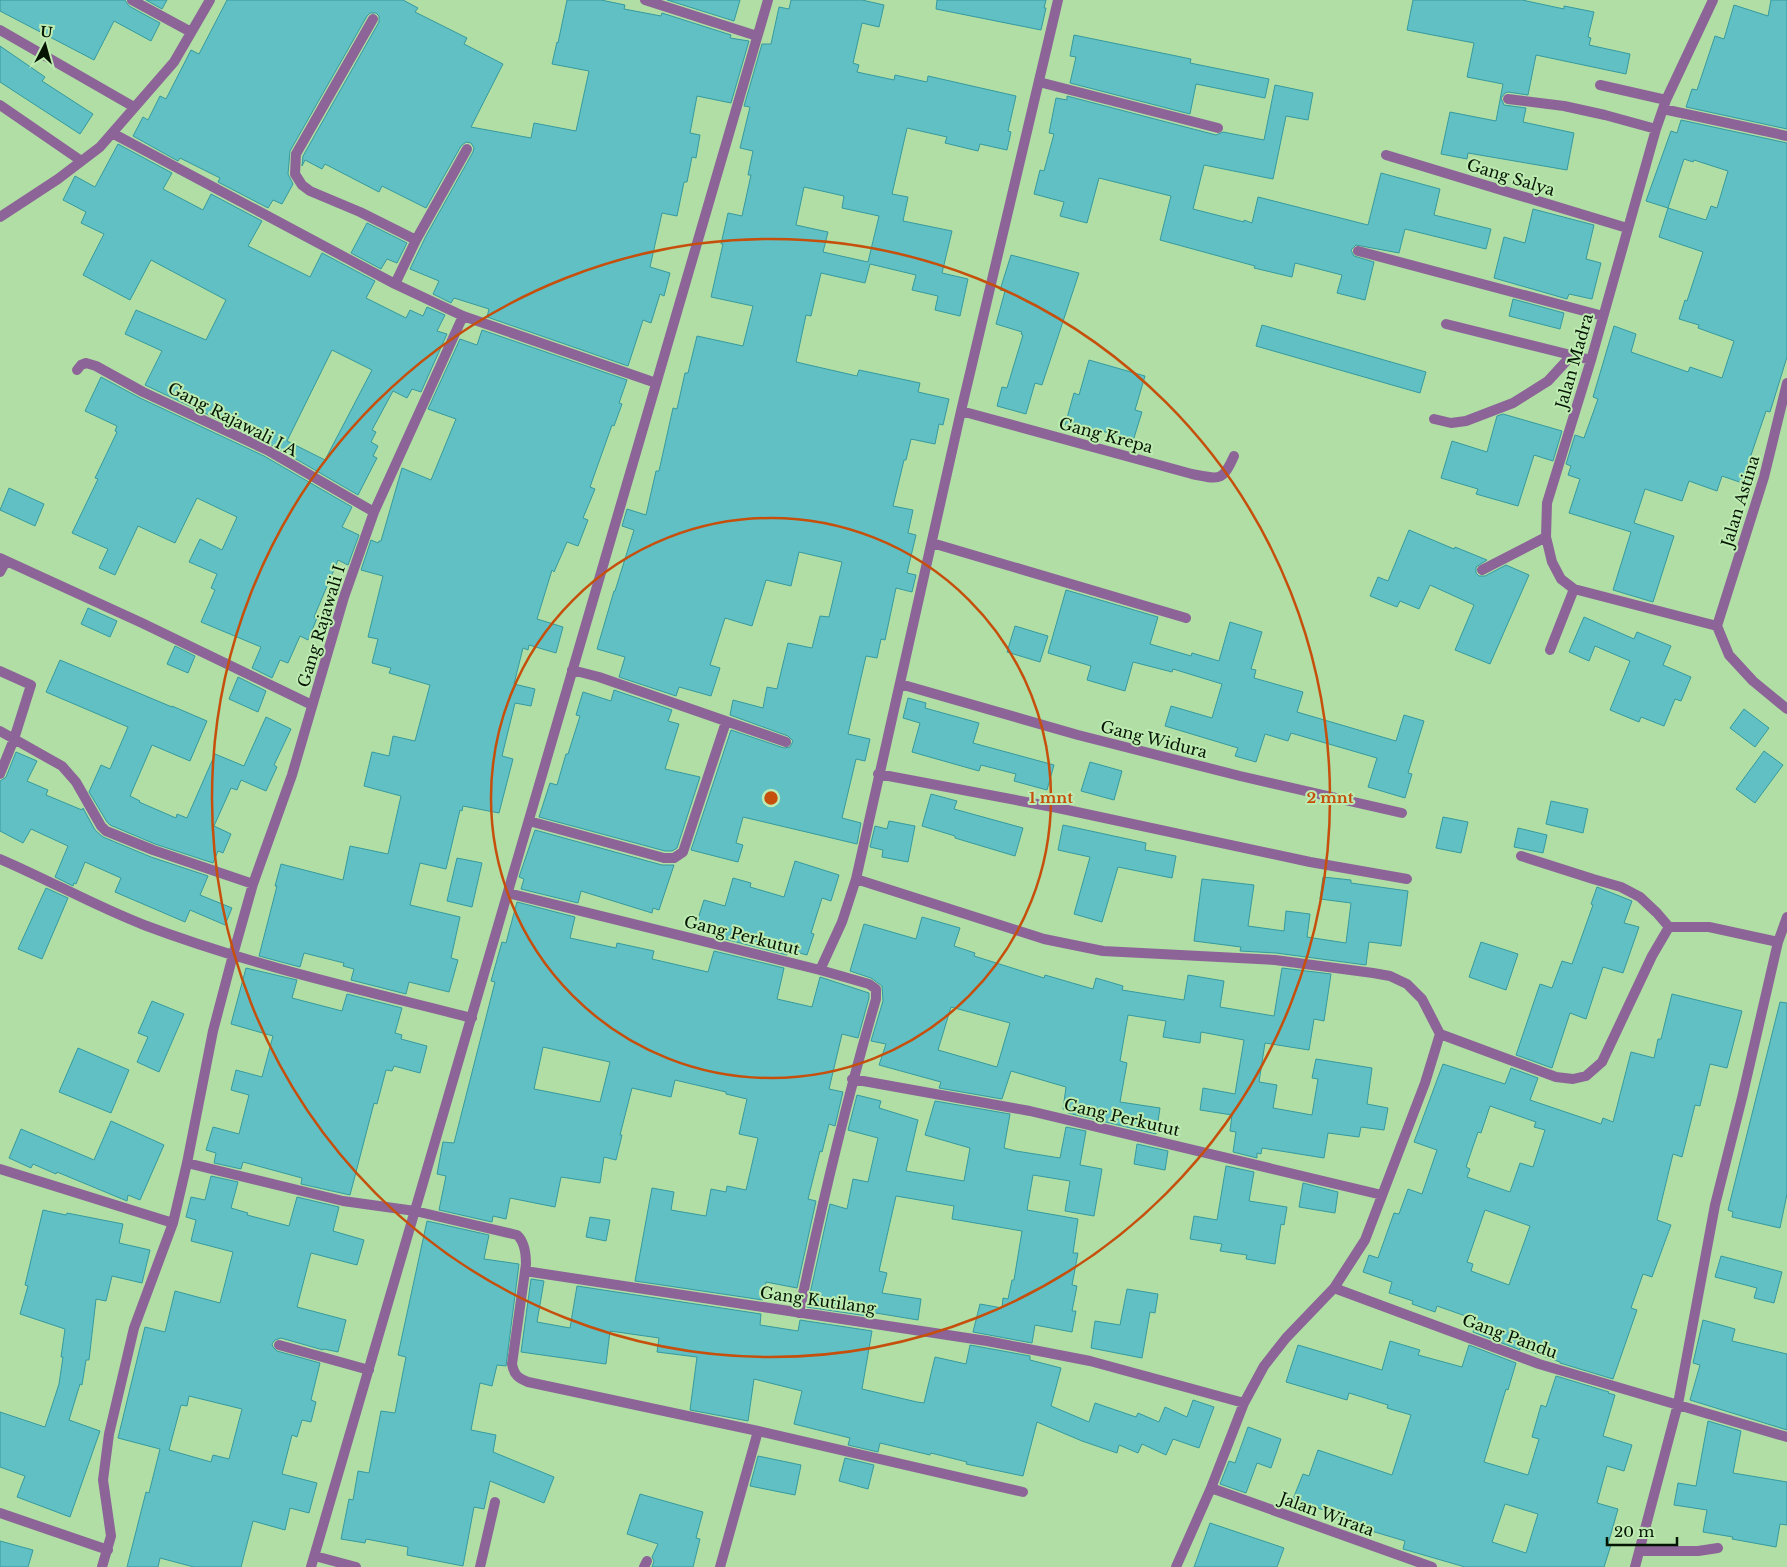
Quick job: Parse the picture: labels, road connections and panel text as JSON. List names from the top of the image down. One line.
{"streets":{"street":["Gang Salya","Jalan Madra","Gang Rajawali I A","Gang Krepa","Jalan Astina","Gang Rajawali I","Gang Widura","Gang Perkutut","Gang Kutilang","Gang Pandu","Jalan Wirata"]},"crossings":[["Gang Salya","Jalan Madra"],["Gang Rajawali I A","Gang Rajawali I"],["Gang Perkutut","Gang Kutilang"]],"scale_bar":"20 m","north":"top","rings":["1 mnt","2 mnt"]}
